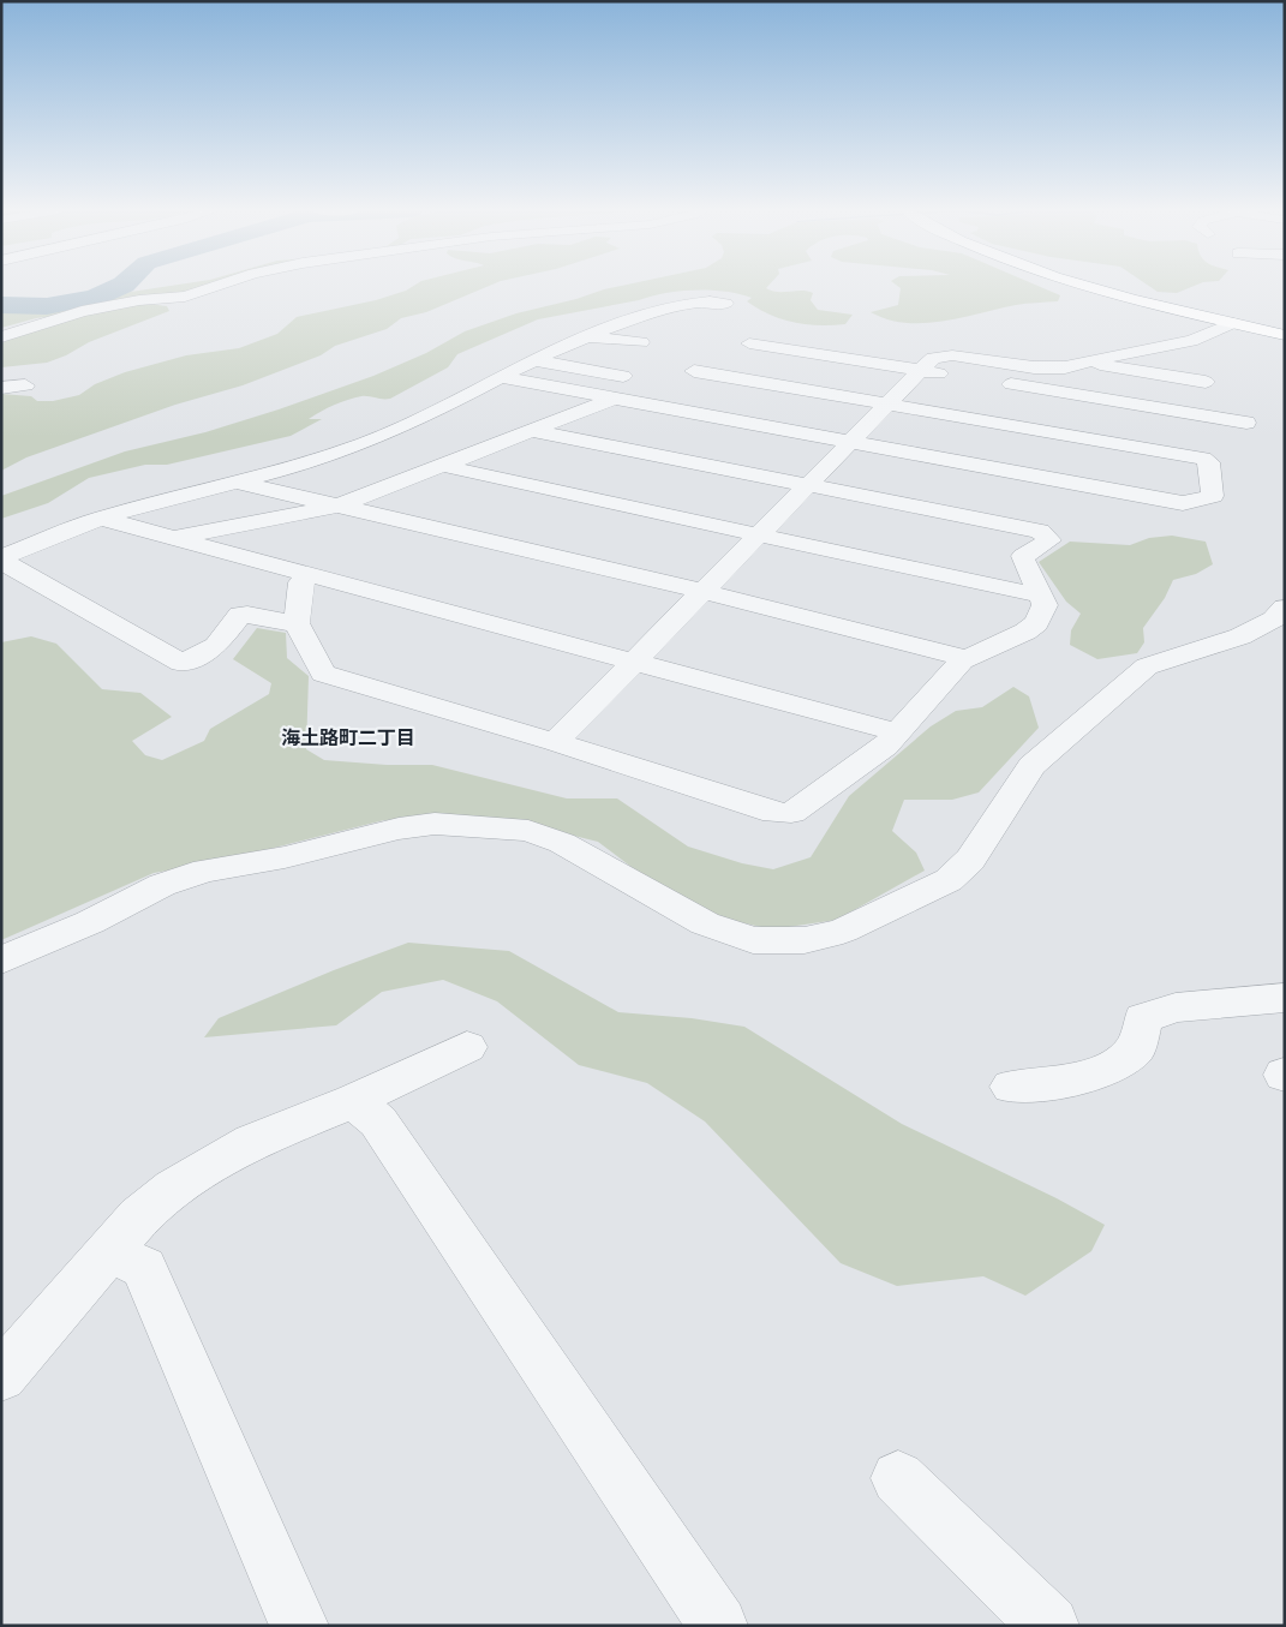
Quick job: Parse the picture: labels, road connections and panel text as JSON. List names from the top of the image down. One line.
{"districts":["海土路町二丁目"]}
